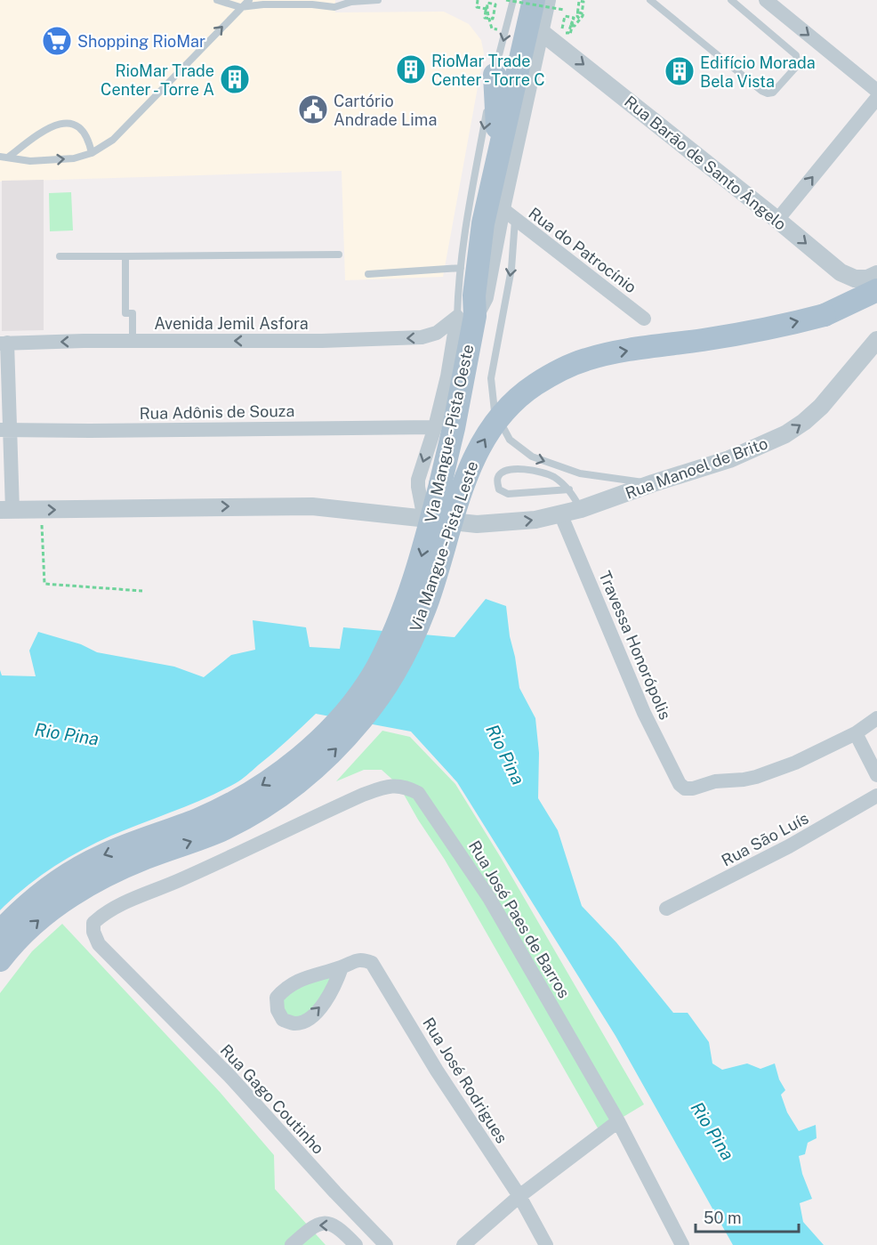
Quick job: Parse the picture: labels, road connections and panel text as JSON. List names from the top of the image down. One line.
{"streets":{"main road":["Via Mangue - Pista Oeste","Via Mangue - Pista Leste"],"street":["Rua Barão de Santo Ângelo","Rua do Patrocínio","Avenida Jemil Asfora","Rua Adônis de Souza","Rua Manoel de Brito","Travessa Honorópolis","Rua São Luís","Rua José Paes de Barros","Rua José Rodrigues","Rua Gago Coutinho"]},"crossings":[["Rua Barão de Santo Ângelo","Via Mangue - Pista Leste"],["Avenida Jemil Asfora","Via Mangue - Pista Oeste"],["Rua Manoel de Brito","Travessa Honorópolis"],["Rua José Paes de Barros","Rua Gago Coutinho"]],"one_way":["Rua Barão de Santo Ângelo","Avenida Jemil Asfora","Via Mangue - Pista Oeste","Rua Manoel de Brito","Via Mangue - Pista Leste"],"water":["Rio Pina"],"places":{"supermarket":["Shopping RioMar"],"building":["RioMar Trade Center - Torre C","Edifício Morada Bela Vista","RioMar Trade Center - Torre A"],"public building":["Cartório Andrade Lima"]},"scale_bar":"50 m"}
